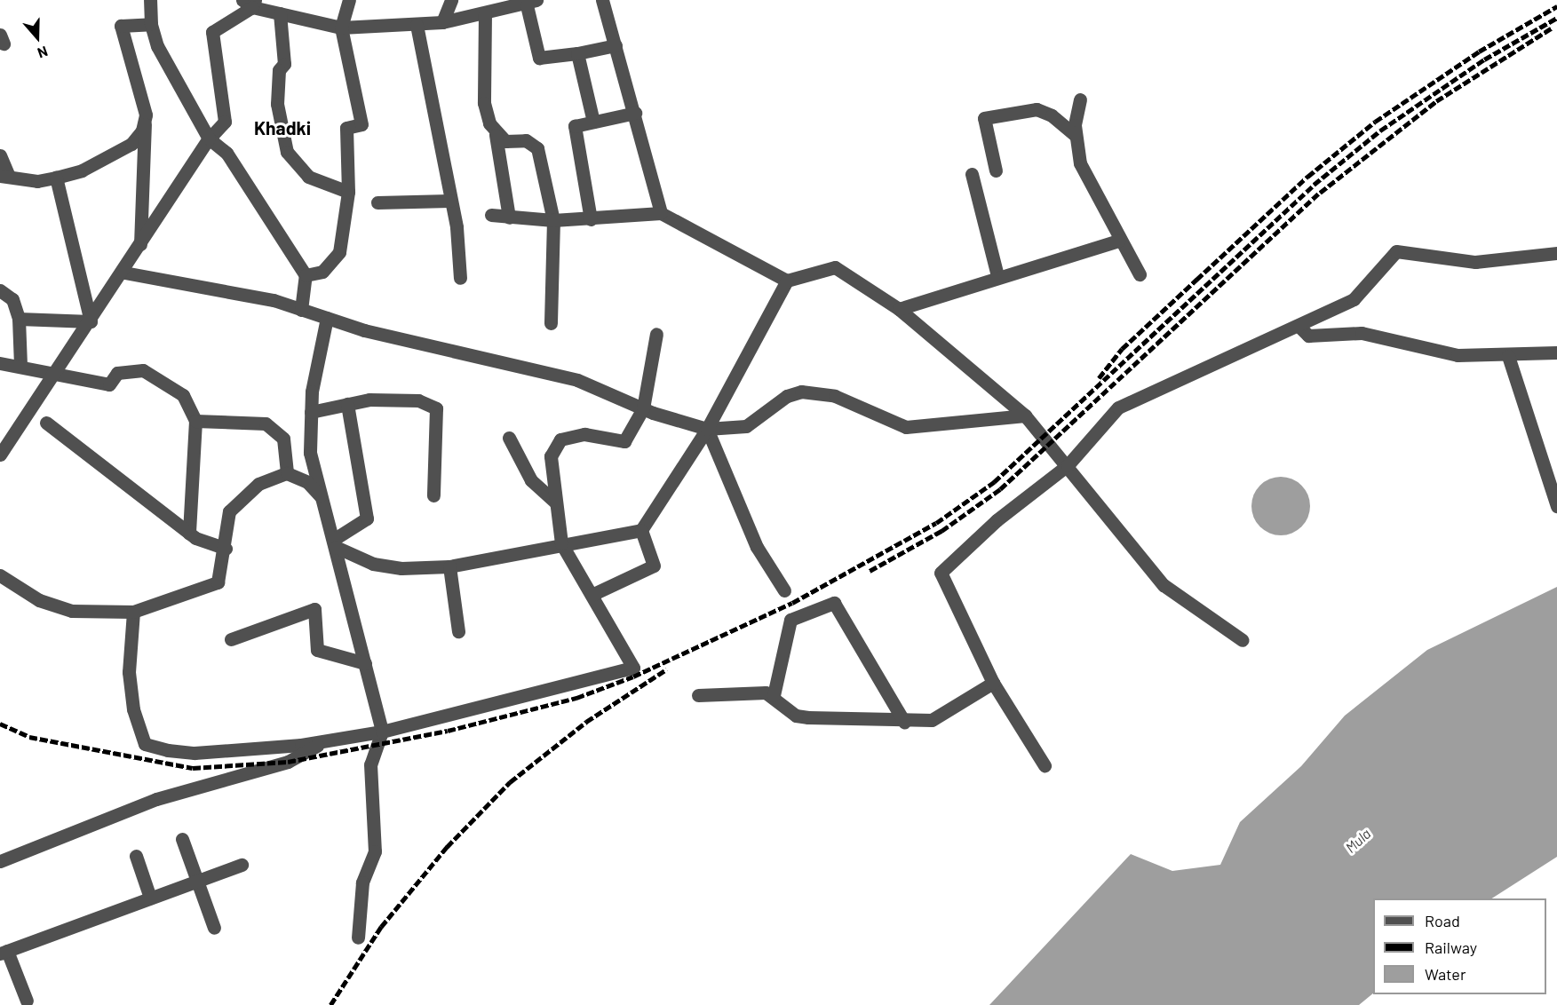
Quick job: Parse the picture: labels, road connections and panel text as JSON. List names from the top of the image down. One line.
{"districts":["Khadki"],"water":["Mula"],"legend":["Road","Railway","Water"],"north":"bottom"}
